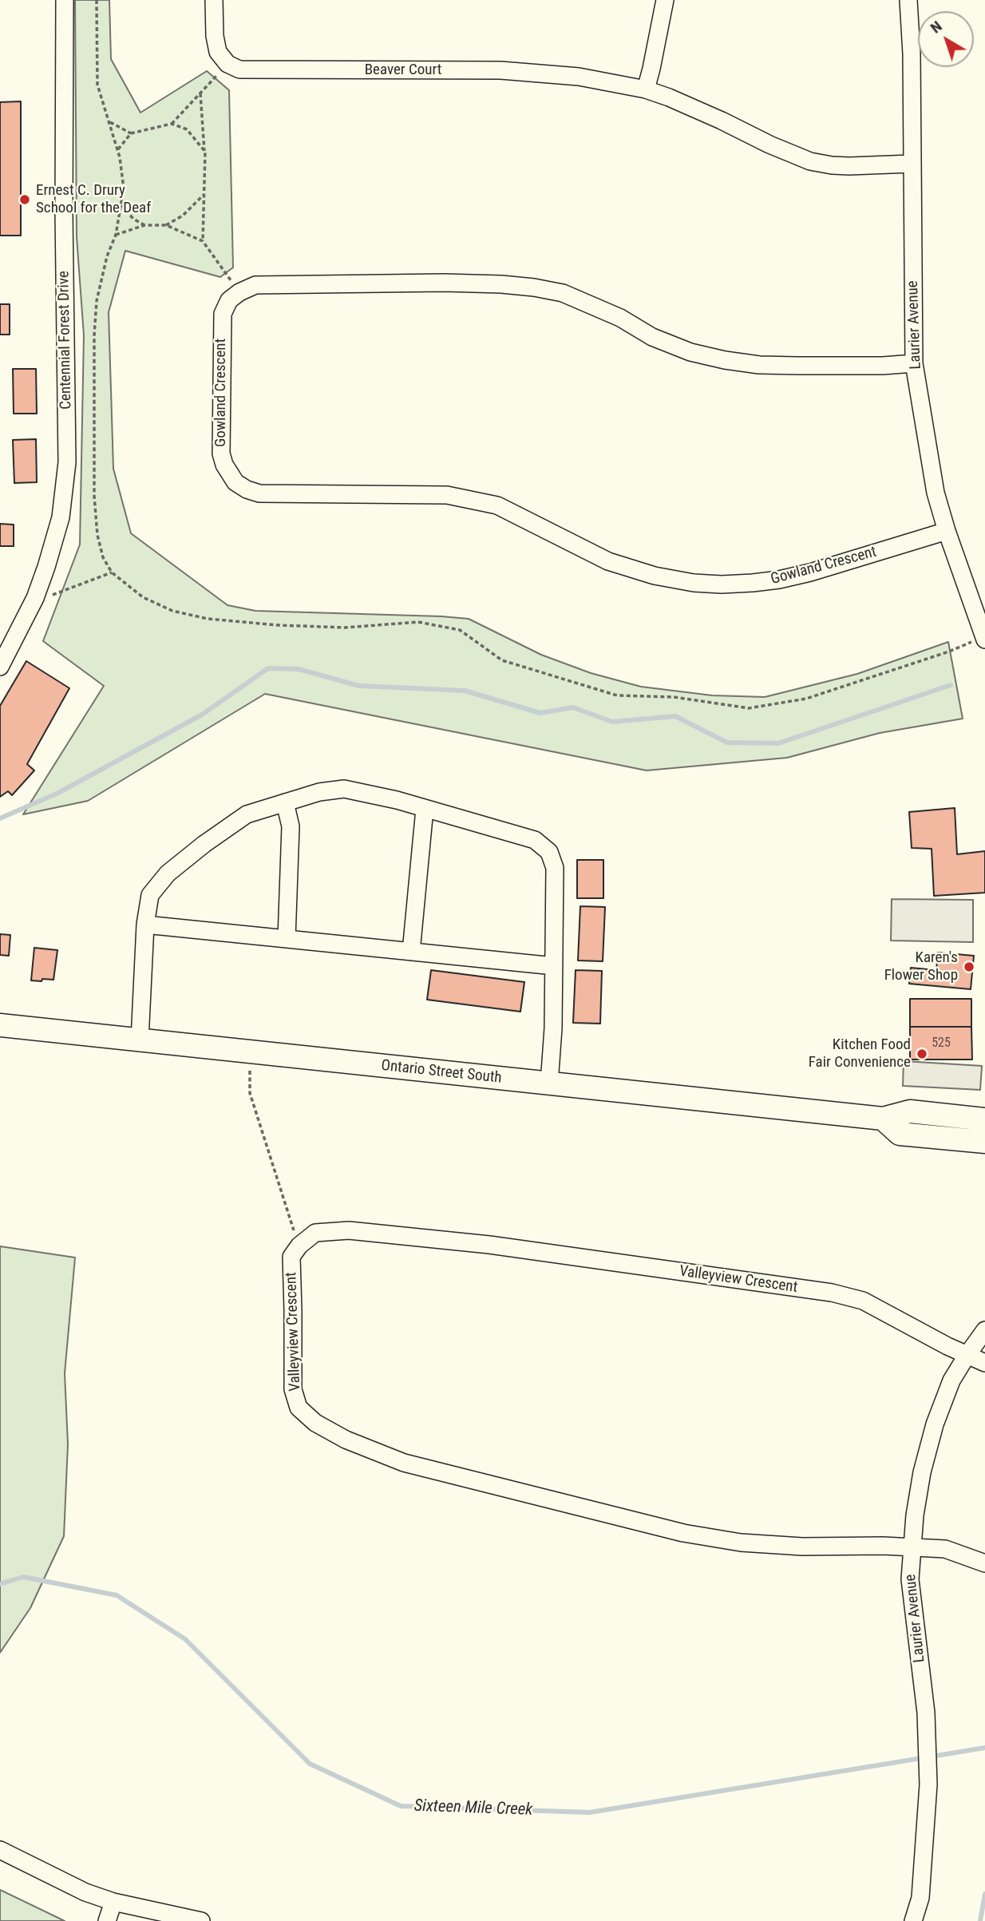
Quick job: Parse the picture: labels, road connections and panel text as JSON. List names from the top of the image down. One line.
{"streets":{"main road":["Ontario Street South"],"street":["Beaver Court","Laurier Avenue","Centennial Forest Drive","Gowland Crescent","Valleyview Crescent"]},"crossings":[["Beaver Court","Laurier Avenue"],["Laurier Avenue","Gowland Crescent"],["Laurier Avenue","Valleyview Crescent"]],"water":["Sixteen Mile Creek"],"places":["Ernest C. Drury School for the Deaf","Karen's Flower Shop","Kitchen Food Fair Convenience"],"house_numbers":["525"],"north":"top left"}
